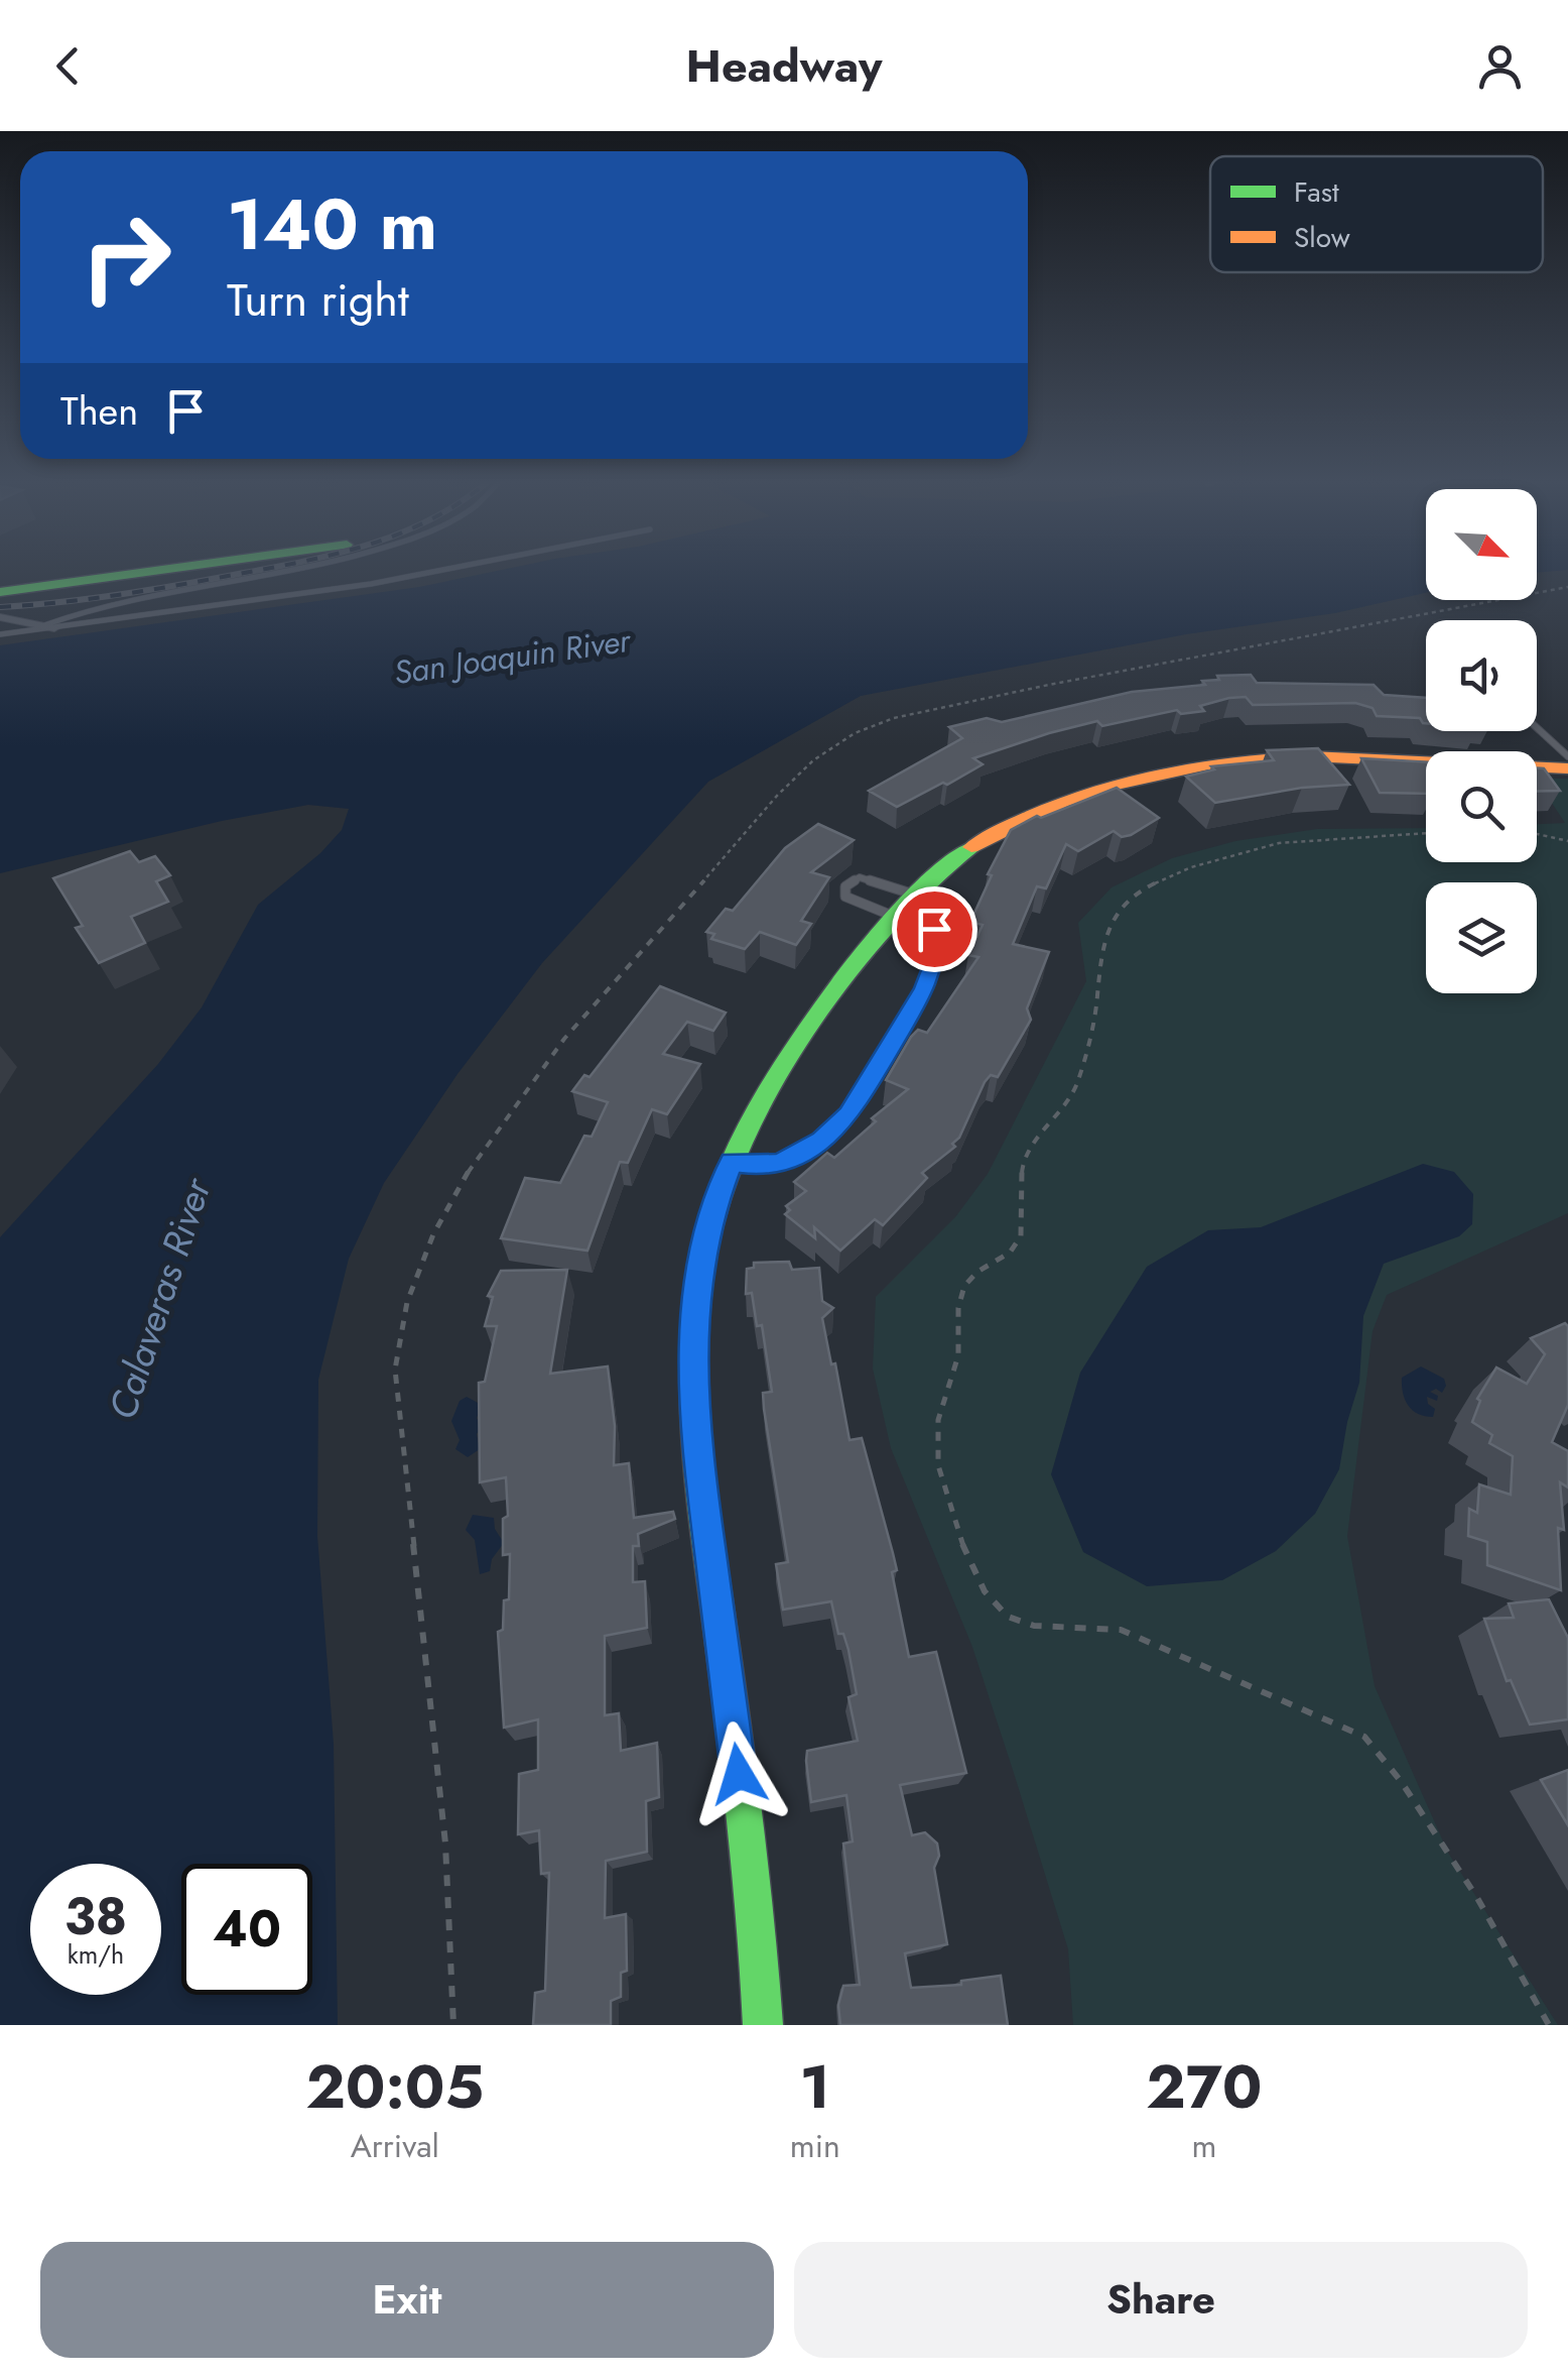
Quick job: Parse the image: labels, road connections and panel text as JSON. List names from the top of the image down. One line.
{"water":["San Joaquin River","Calaveras River"],"legend":["Fast","Slow"],"north":"bottom right","page":{"header":"Headway","turn":["140 m","Turn right"],"then":"Then","speed":"38 km/h","limit":"40","eta":["20:05","Arrival","1","min","270","m"],"buttons":["Exit","Share"]}}
